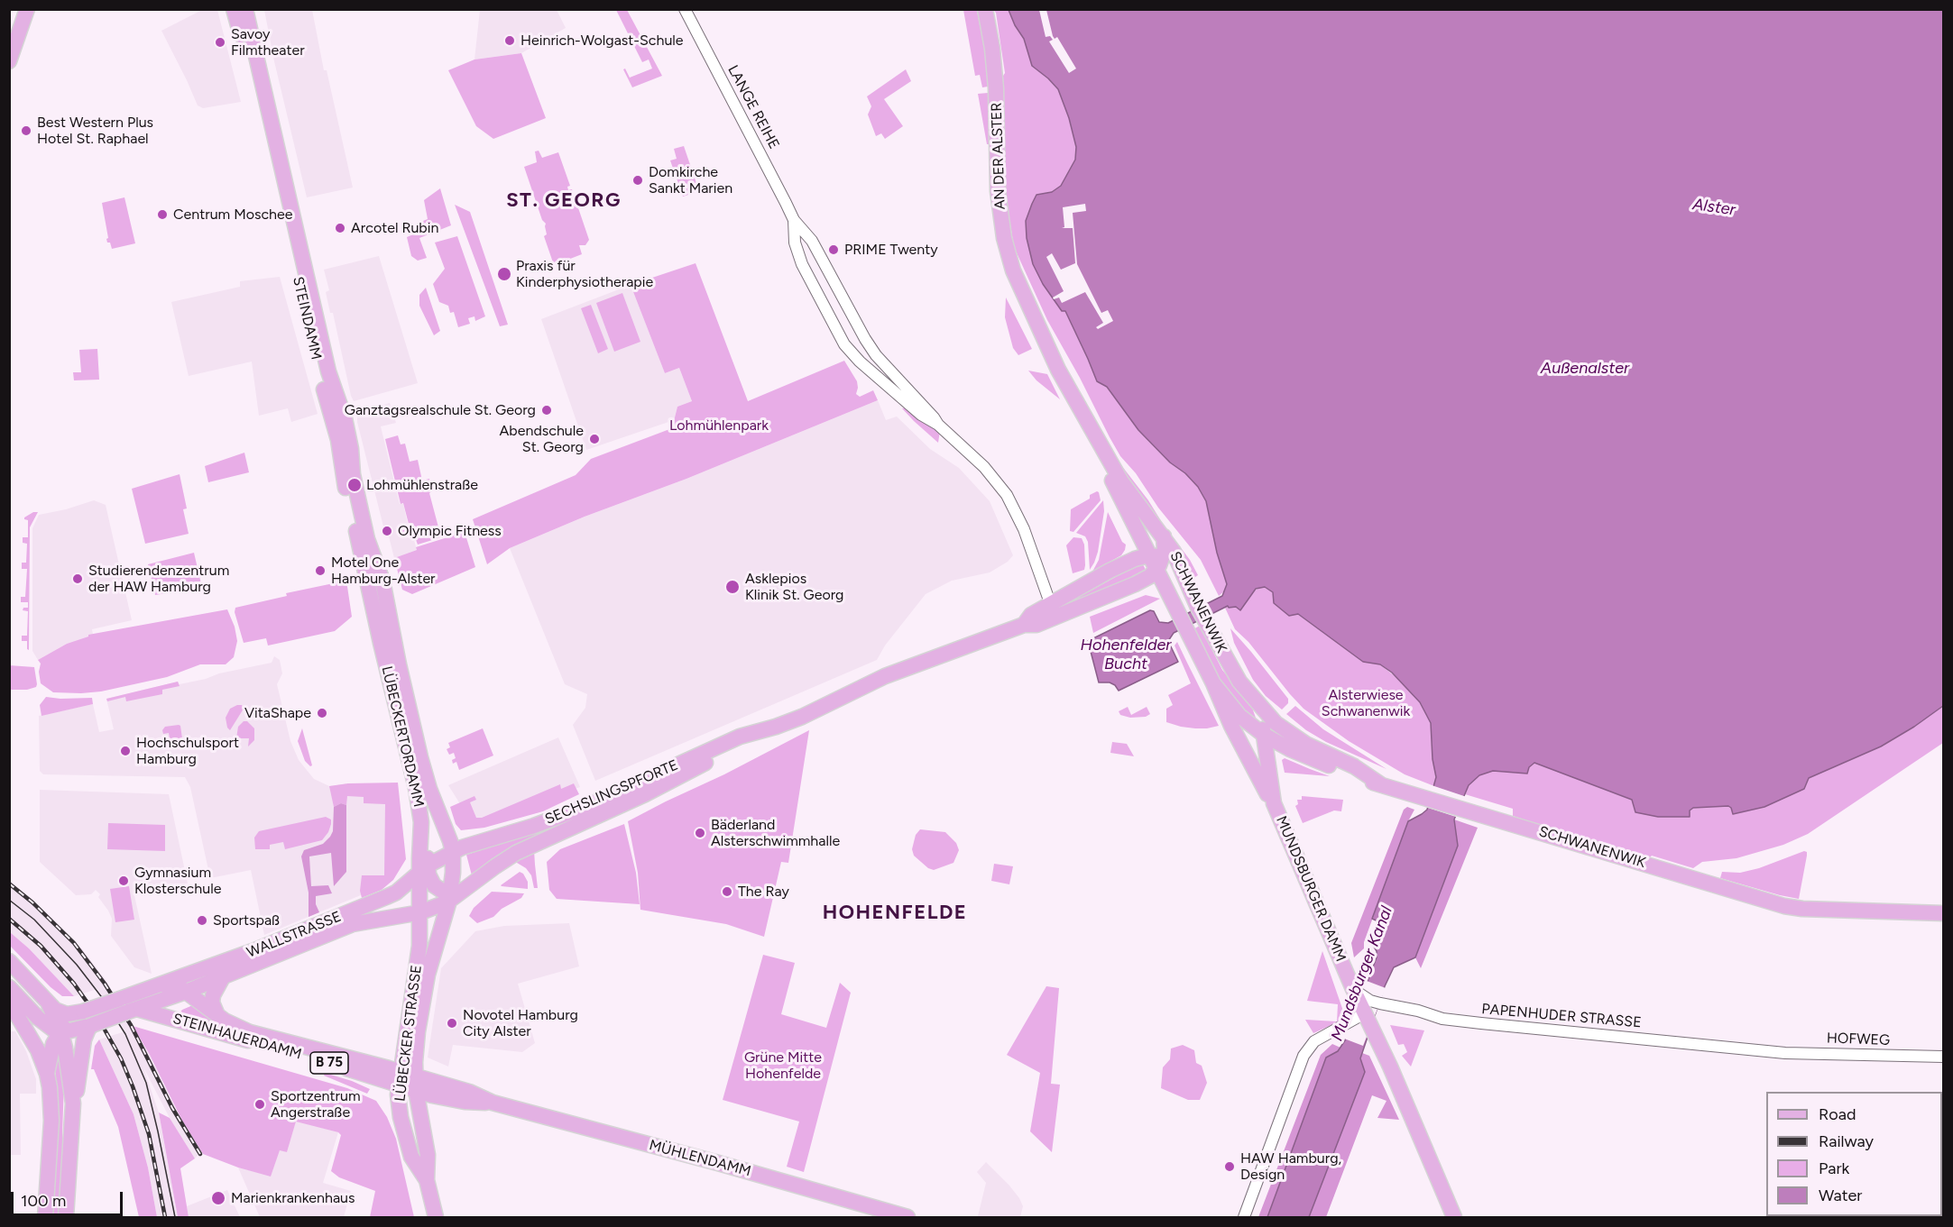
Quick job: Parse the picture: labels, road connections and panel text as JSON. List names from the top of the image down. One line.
{"streets":{"main road":["AN DER ALSTER","STEINDAMM","SCHWANENWIK","LÜBECKERTORDAMM","SECHSLINGSPFORTE","MUNDSBURGER DAMM","WALLSTRASSE","LÜBECKER STRASSE","STEINHAUERDAMM","B 75","MÜHLENDAMM"],"street":["LANGE REIHE","PAPENHUDER STRASSE","HOFWEG"]},"crossings":[["AN DER ALSTER","SCHWANENWIK"],["AN DER ALSTER","SECHSLINGSPFORTE"],["STEINDAMM","LÜBECKERTORDAMM"],["SCHWANENWIK","SECHSLINGSPFORTE"],["SCHWANENWIK","MUNDSBURGER DAMM"],["LÜBECKERTORDAMM","SECHSLINGSPFORTE"],["LÜBECKERTORDAMM","WALLSTRASSE"],["LÜBECKERTORDAMM","LÜBECKER STRASSE"],["SECHSLINGSPFORTE","WALLSTRASSE"],["SECHSLINGSPFORTE","LÜBECKER STRASSE"],["MUNDSBURGER DAMM","PAPENHUDER STRASSE"],["WALLSTRASSE","LÜBECKER STRASSE"],["WALLSTRASSE","STEINHAUERDAMM"],["WALLSTRASSE","B 75"],["PAPENHUDER STRASSE","HOFWEG"],["LÜBECKER STRASSE","STEINHAUERDAMM"],["LÜBECKER STRASSE","MÜHLENDAMM"],["STEINHAUERDAMM","B 75"],["STEINHAUERDAMM","MÜHLENDAMM"]],"districts":["ST. GEORG","HOHENFELDE"],"water":["Alster","Außenalster","Hohenfelder Bucht","Mundsburger Kanal"],"parks":["Lohmühlenpark","Alsterwiese Schwanenwik","Grüne Mitte Hohenfelde"],"places":["Heinrich-Wolgast-Schule","Savoy Filmtheater","Best Western Plus Hotel St. Raphael","Domkirche Sankt Marien","Centrum Moschee","Arcotel Rubin","PRIME Twenty","Praxis für Kinderphysiotherapie","Ganztagsrealschule St. Georg","Abendschule St. Georg","Lohmühlenstraße","Olympic Fitness","Motel One Hamburg-Alster","Studierendenzentrum der HAW Hamburg","Asklepios Klinik St. Georg","VitaShape","Hochschulsport Hamburg","Bäderland Alsterschwimmhalle","Gymnasium Klosterschule","The Ray","Sportspaß","Novotel Hamburg City Alster","Sportzentrum Angerstraße","HAW Hamburg, Design","Marienkrankenhaus"],"legend":["Road","Railway","Park","Water"],"scale_bar":"100 m"}
